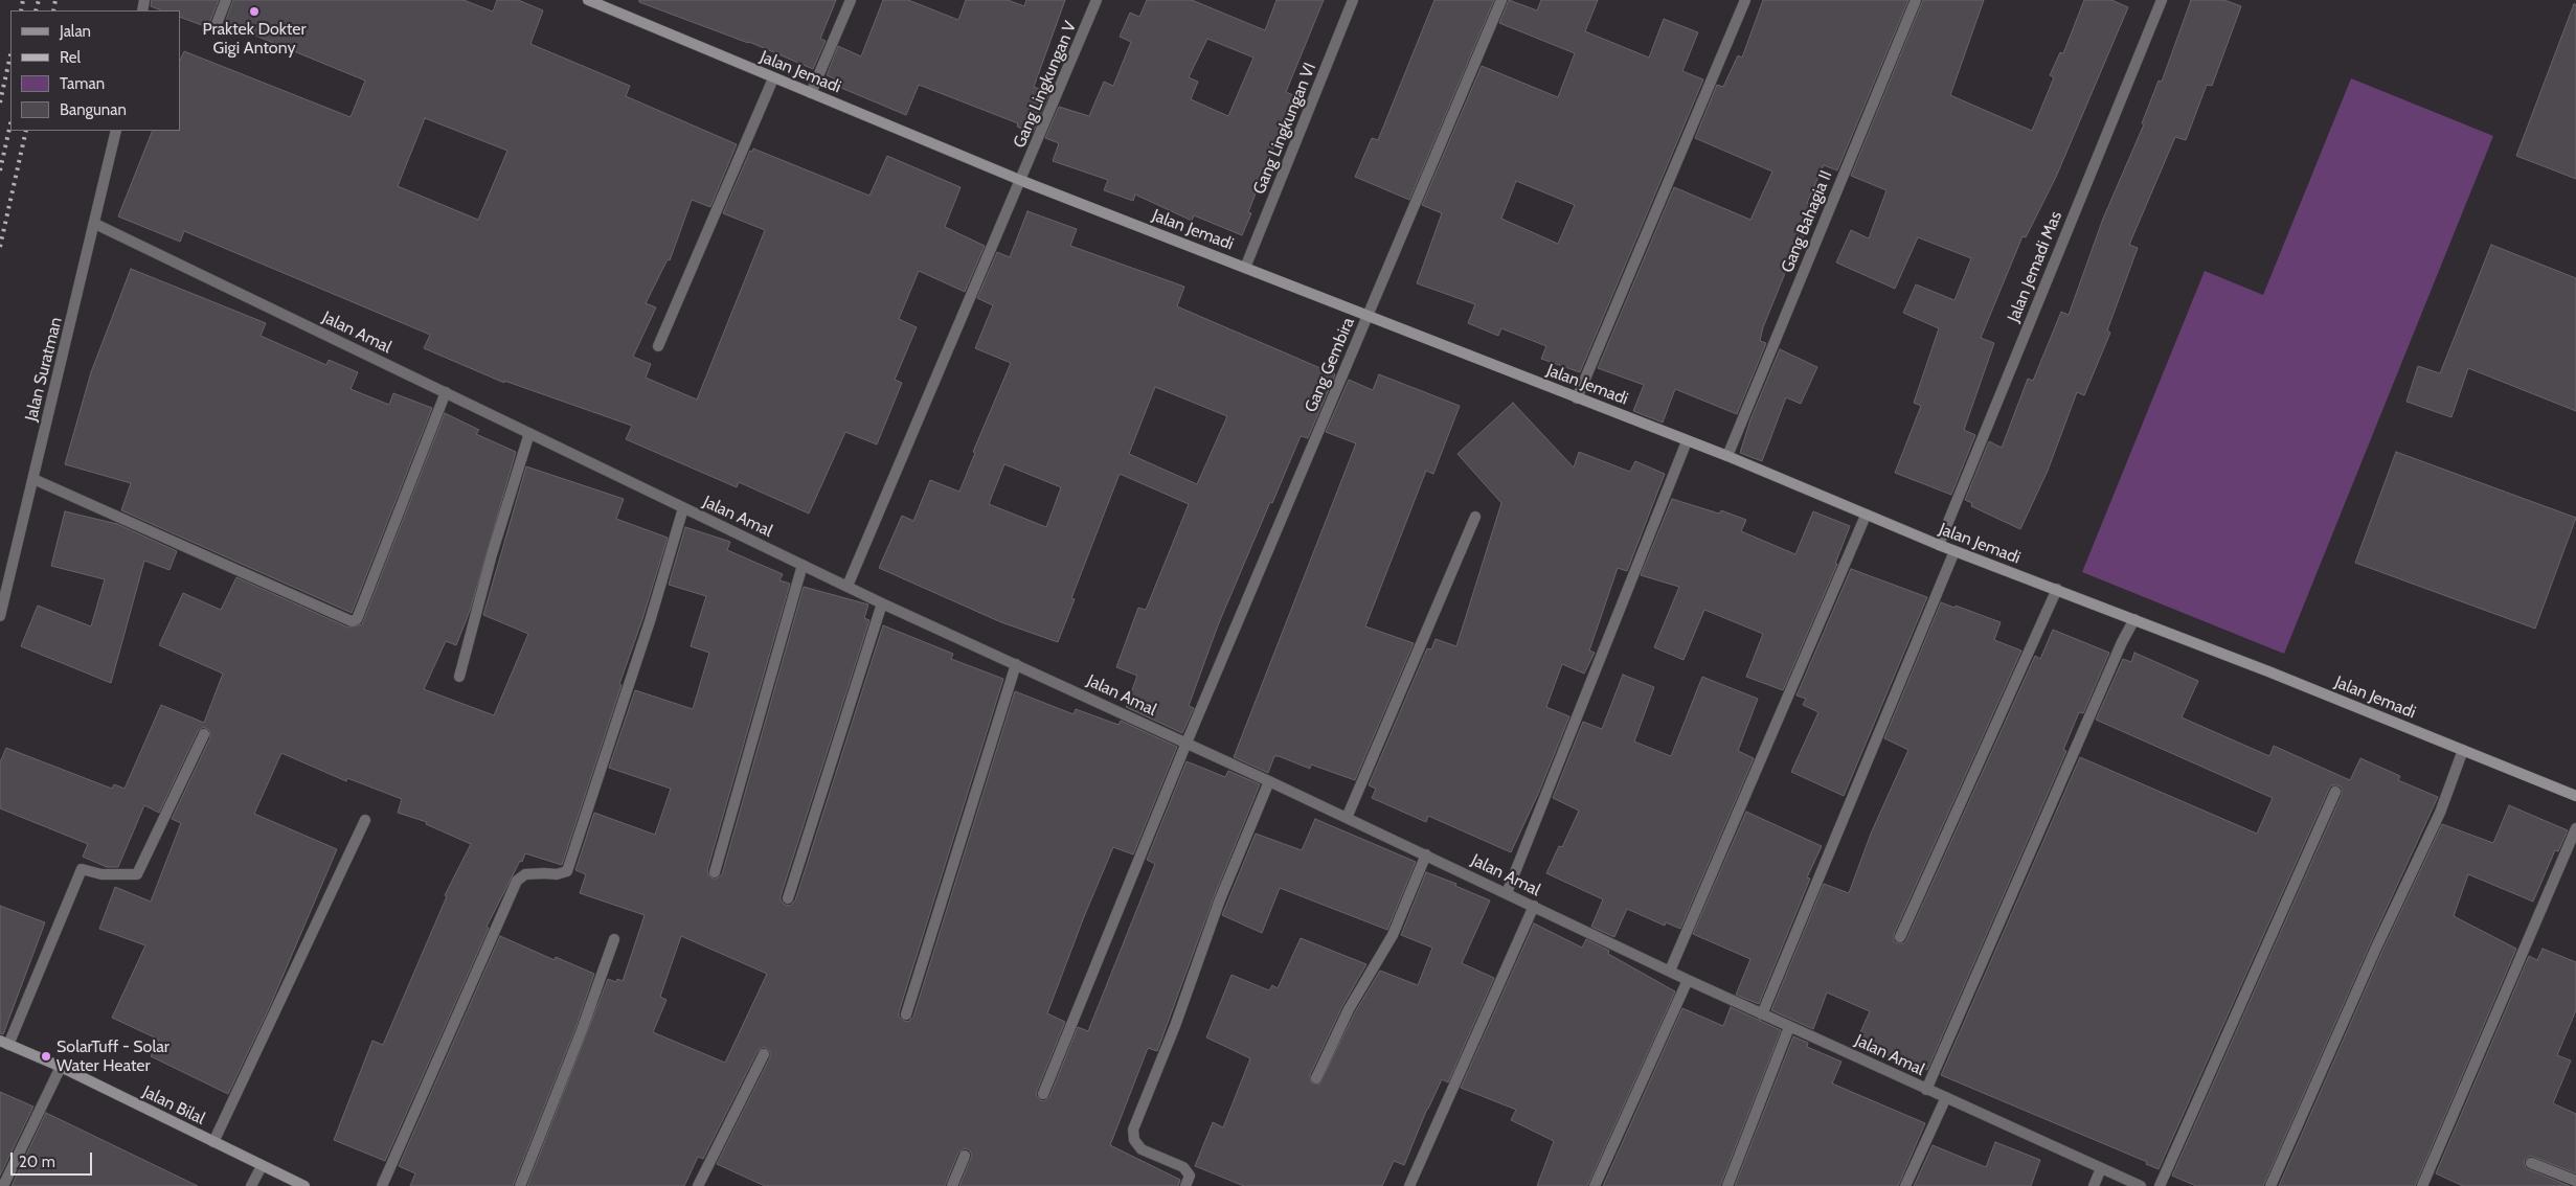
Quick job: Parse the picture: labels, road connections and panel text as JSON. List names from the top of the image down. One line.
{"streets":{"street":["Jalan Jemadi","Gang Lingkungan V","Gang Lingkungan VI","Gang Bahagia II","Jalan Jemadi Mas","Jalan Amal","Gang Gembira","Jalan Suratman","Jalan Bilal"]},"crossings":[["Jalan Jemadi","Gang Lingkungan V"],["Jalan Jemadi","Gang Lingkungan VI"],["Jalan Jemadi","Gang Bahagia II"],["Jalan Jemadi","Jalan Jemadi Mas"],["Jalan Jemadi","Gang Gembira"],["Gang Lingkungan V","Jalan Amal"],["Jalan Amal","Gang Gembira"],["Jalan Amal","Jalan Suratman"]],"places":["Praktek Dokter Gigi Antony","SolarTuff - Solar Water Heater"],"legend":["Jalan","Rel","Taman","Bangunan"],"scale_bar":"20 m"}
